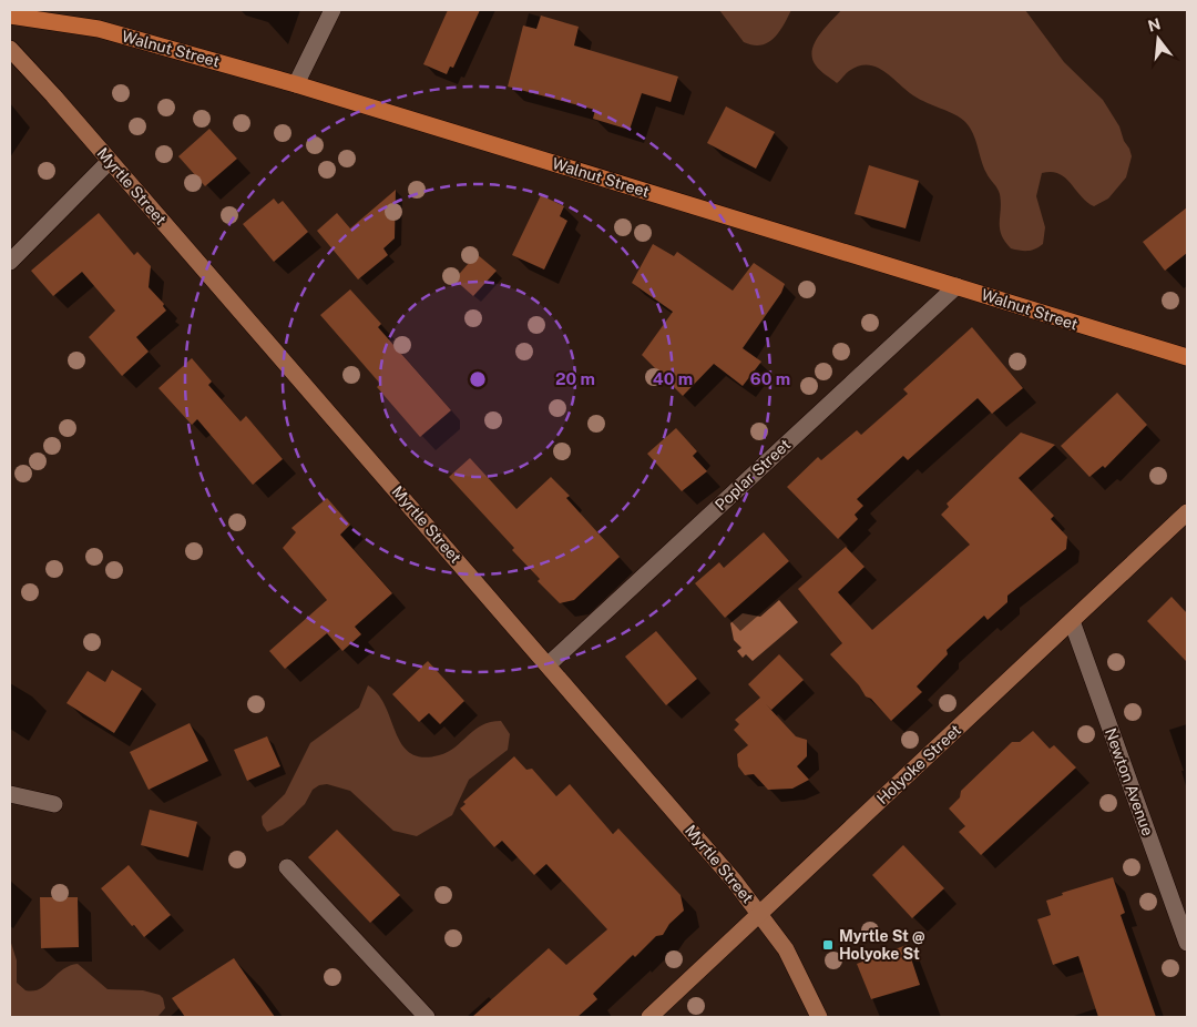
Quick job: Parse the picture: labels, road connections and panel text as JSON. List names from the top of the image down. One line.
{"streets":{"main road":["Walnut Street","Myrtle Street","Holyoke Street"],"street":["Poplar Street","Newton Avenue"]},"crossings":[["Walnut Street","Poplar Street"],["Myrtle Street","Poplar Street"],["Myrtle Street","Holyoke Street"],["Holyoke Street","Newton Avenue"]],"places":{"transit":["Myrtle St @ Holyoke St"]},"north":"top","rings":["20 m","40 m","60 m"]}
